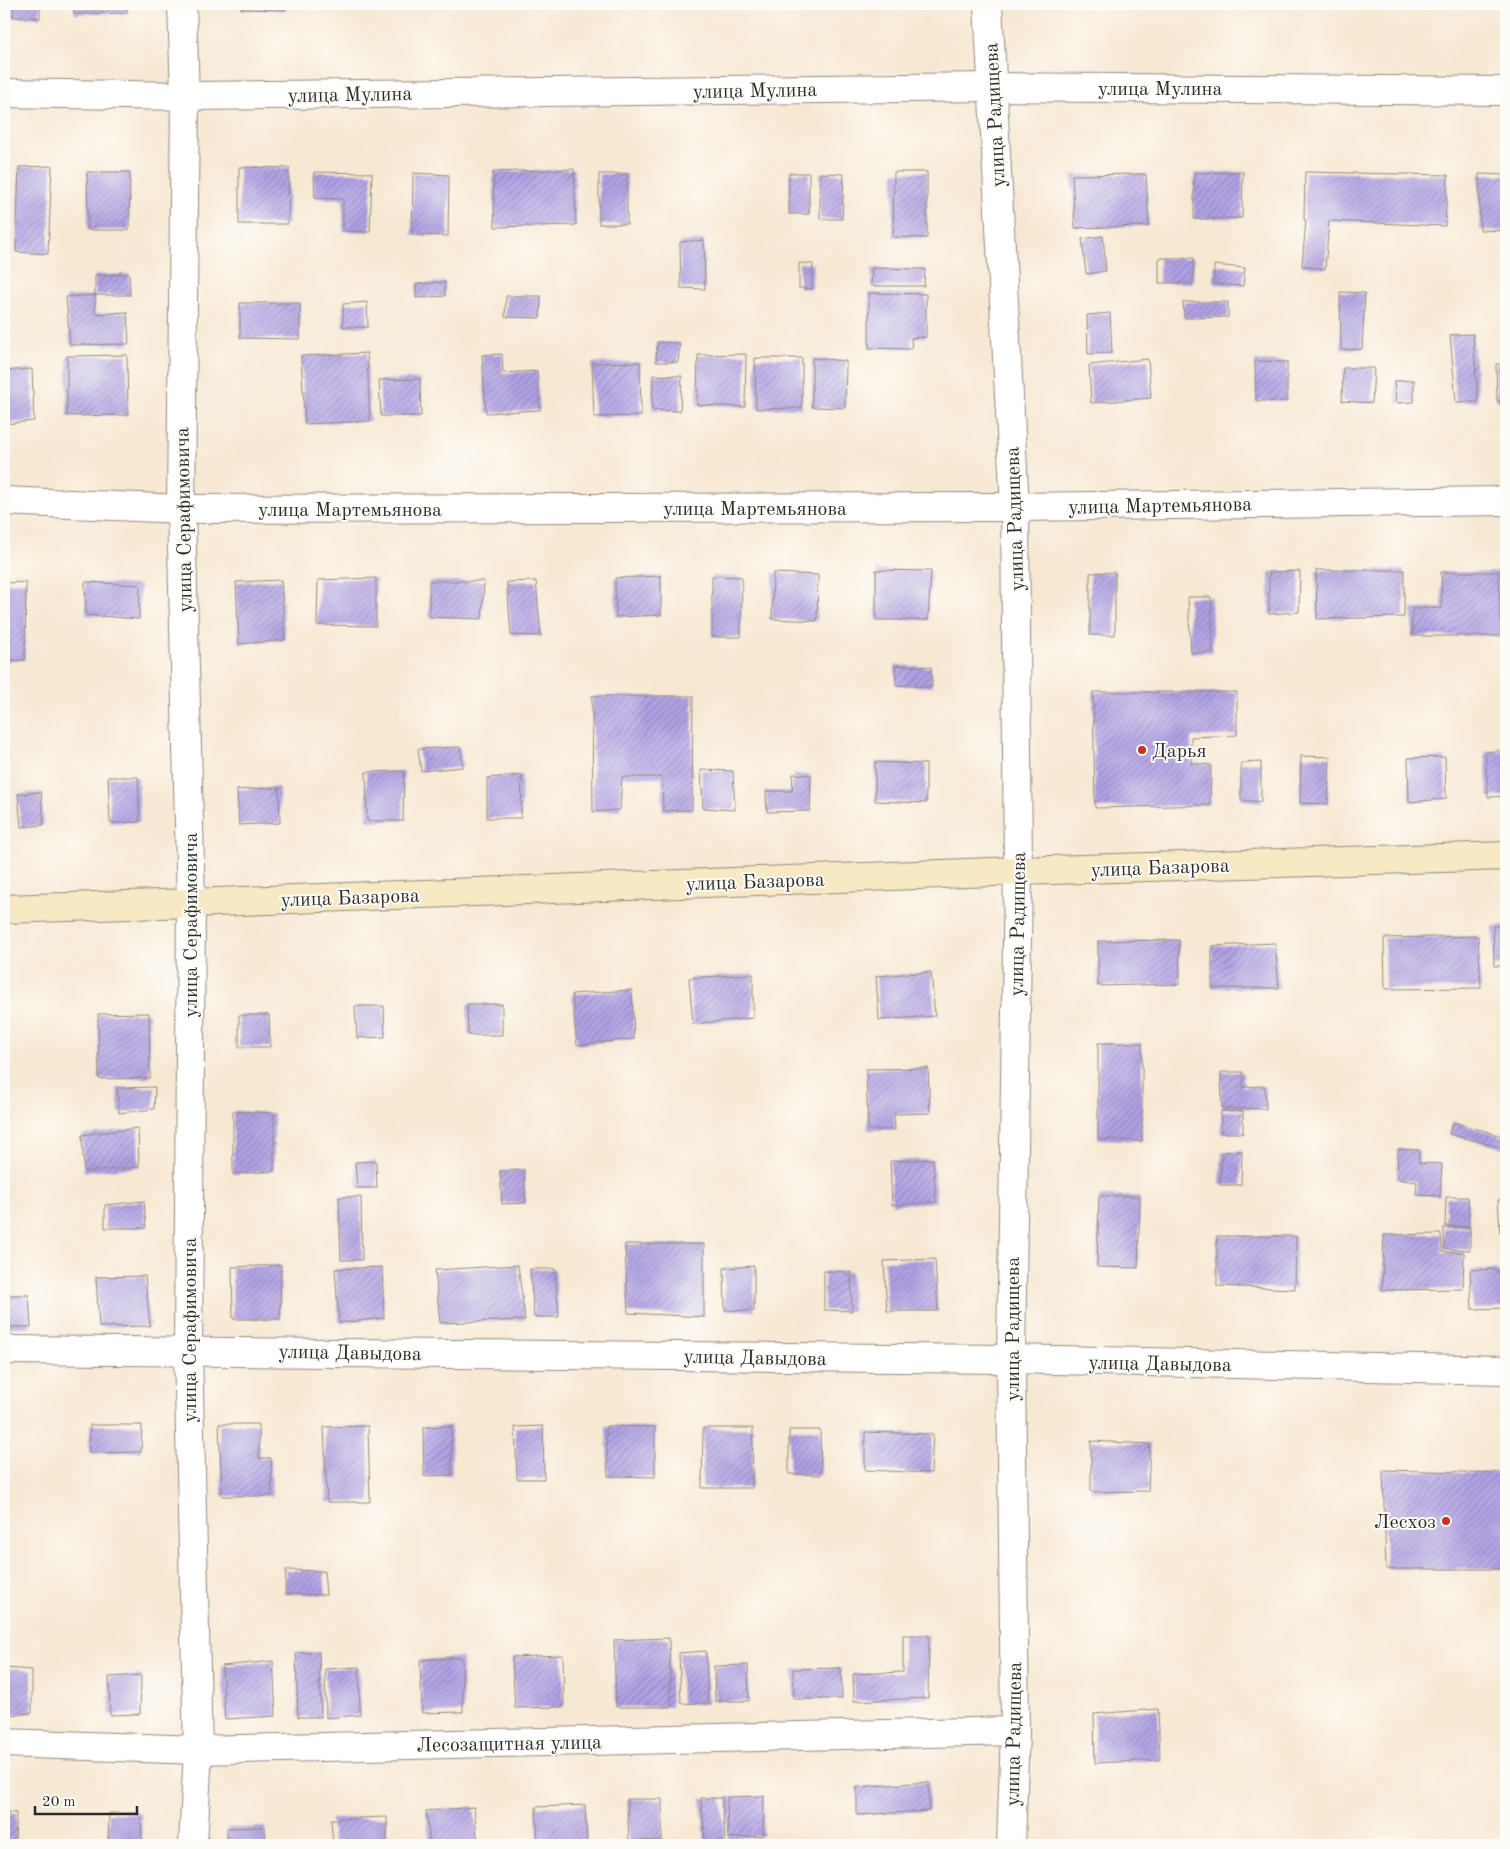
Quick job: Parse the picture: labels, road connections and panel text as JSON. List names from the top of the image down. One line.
{"streets":{"main road":["улица Базарова"],"street":["улица Мулина","улица Радищева","улица Мартемьянова","улица Серафимовича","улица Давыдова","Лесозащитная улица"]},"crossings":[["улица Мулина","улица Радищева"],["улица Мулина","улица Серафимовича"],["улица Радищева","улица Мартемьянова"],["улица Радищева","улица Базарова"],["улица Радищева","улица Давыдова"],["улица Радищева","Лесозащитная улица"],["улица Мартемьянова","улица Серафимовича"],["улица Серафимовича","улица Базарова"],["улица Серафимовича","улица Давыдова"],["улица Серафимовича","Лесозащитная улица"]],"places":["Дарья","Лесхоз"],"scale_bar":"20 m"}
